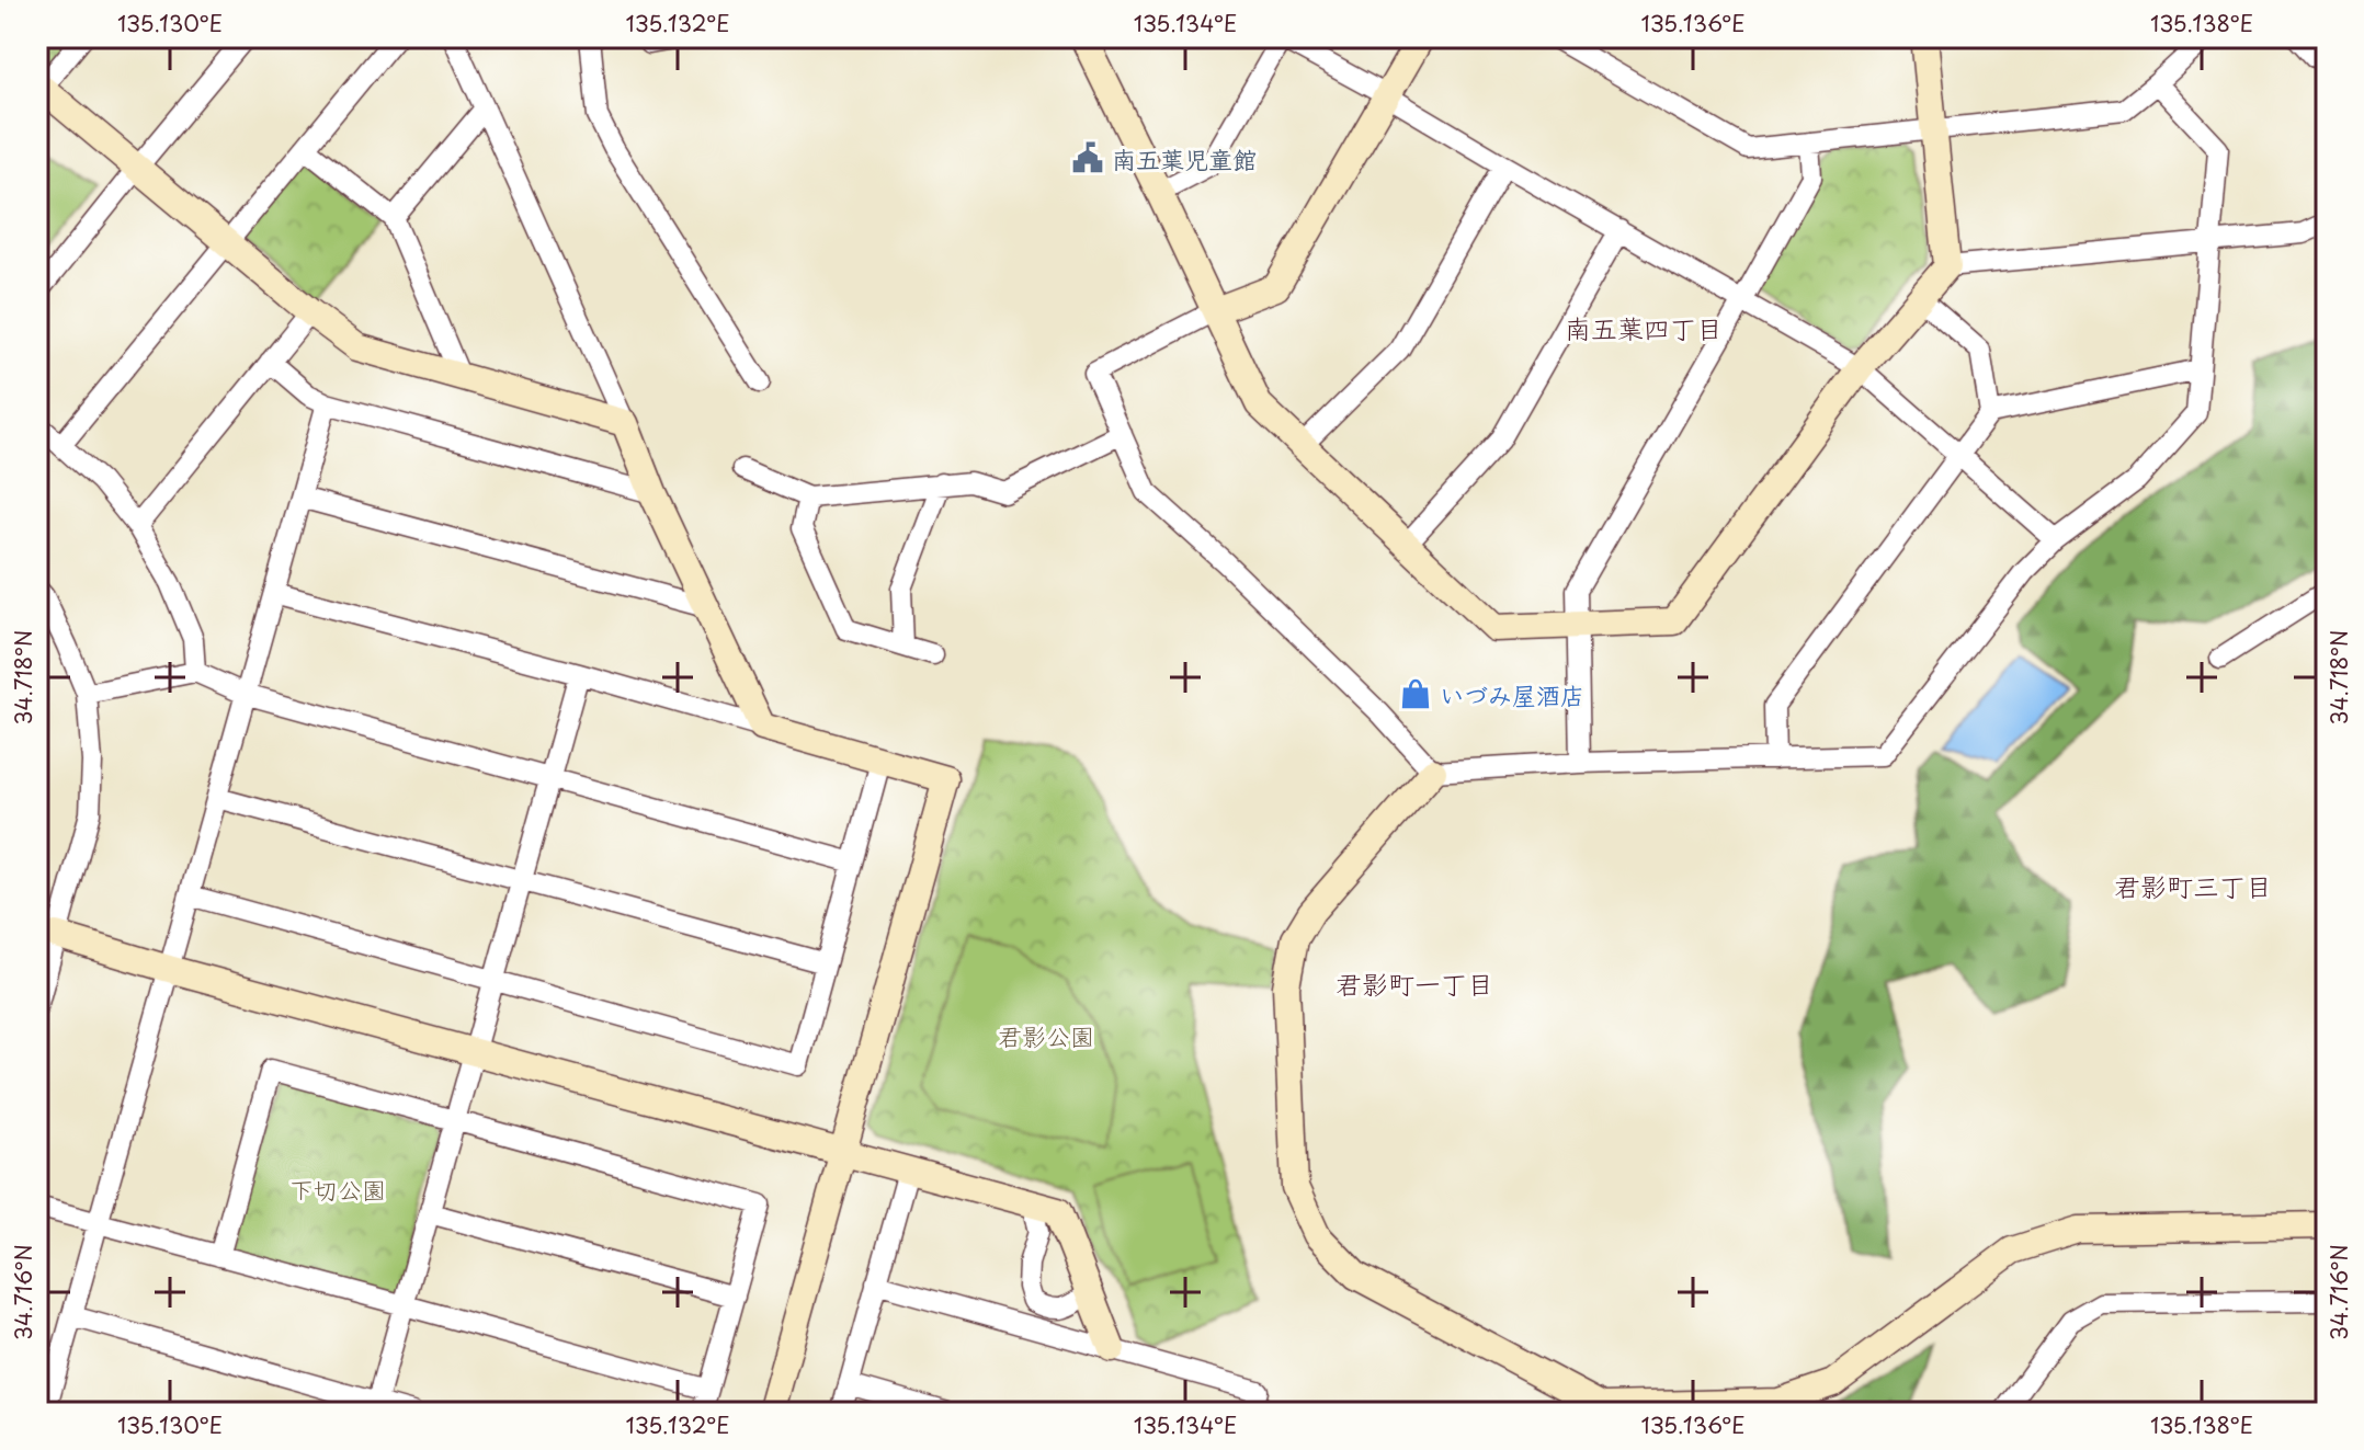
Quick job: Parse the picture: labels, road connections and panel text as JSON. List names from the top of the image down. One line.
{"districts":["南五葉四丁目","君影町三丁目","君影町一丁目"],"parks":["君影公園","下切公園"],"places":{"public building":["南五葉児童館"],"shop":["いづみ屋酒店"]},"coordinates":["135.130°E","135.132°E","135.134°E","135.136°E","135.138°E","34.718°N","34.716°N"]}
